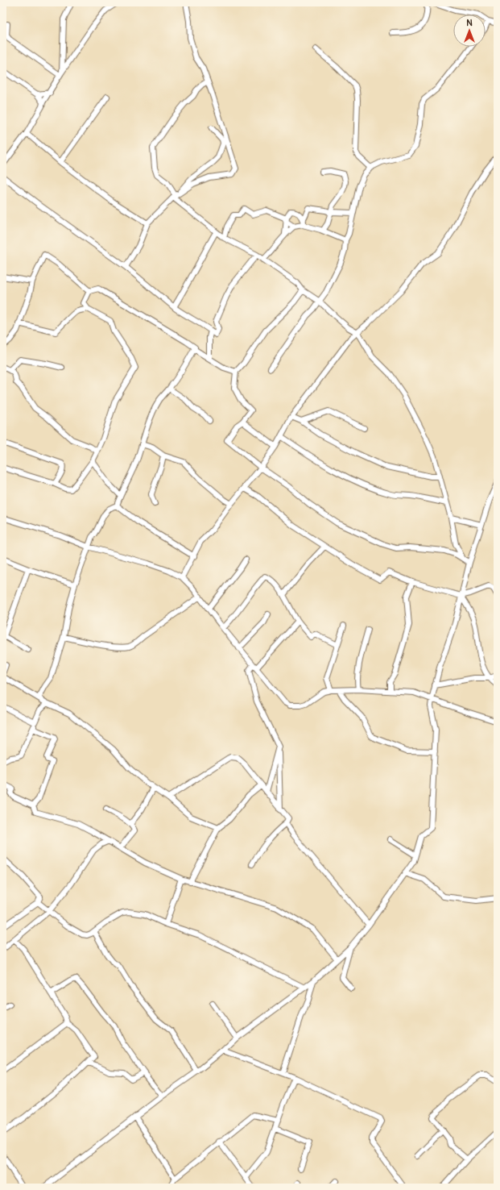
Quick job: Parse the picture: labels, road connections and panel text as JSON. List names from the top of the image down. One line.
{"north":"top"}
